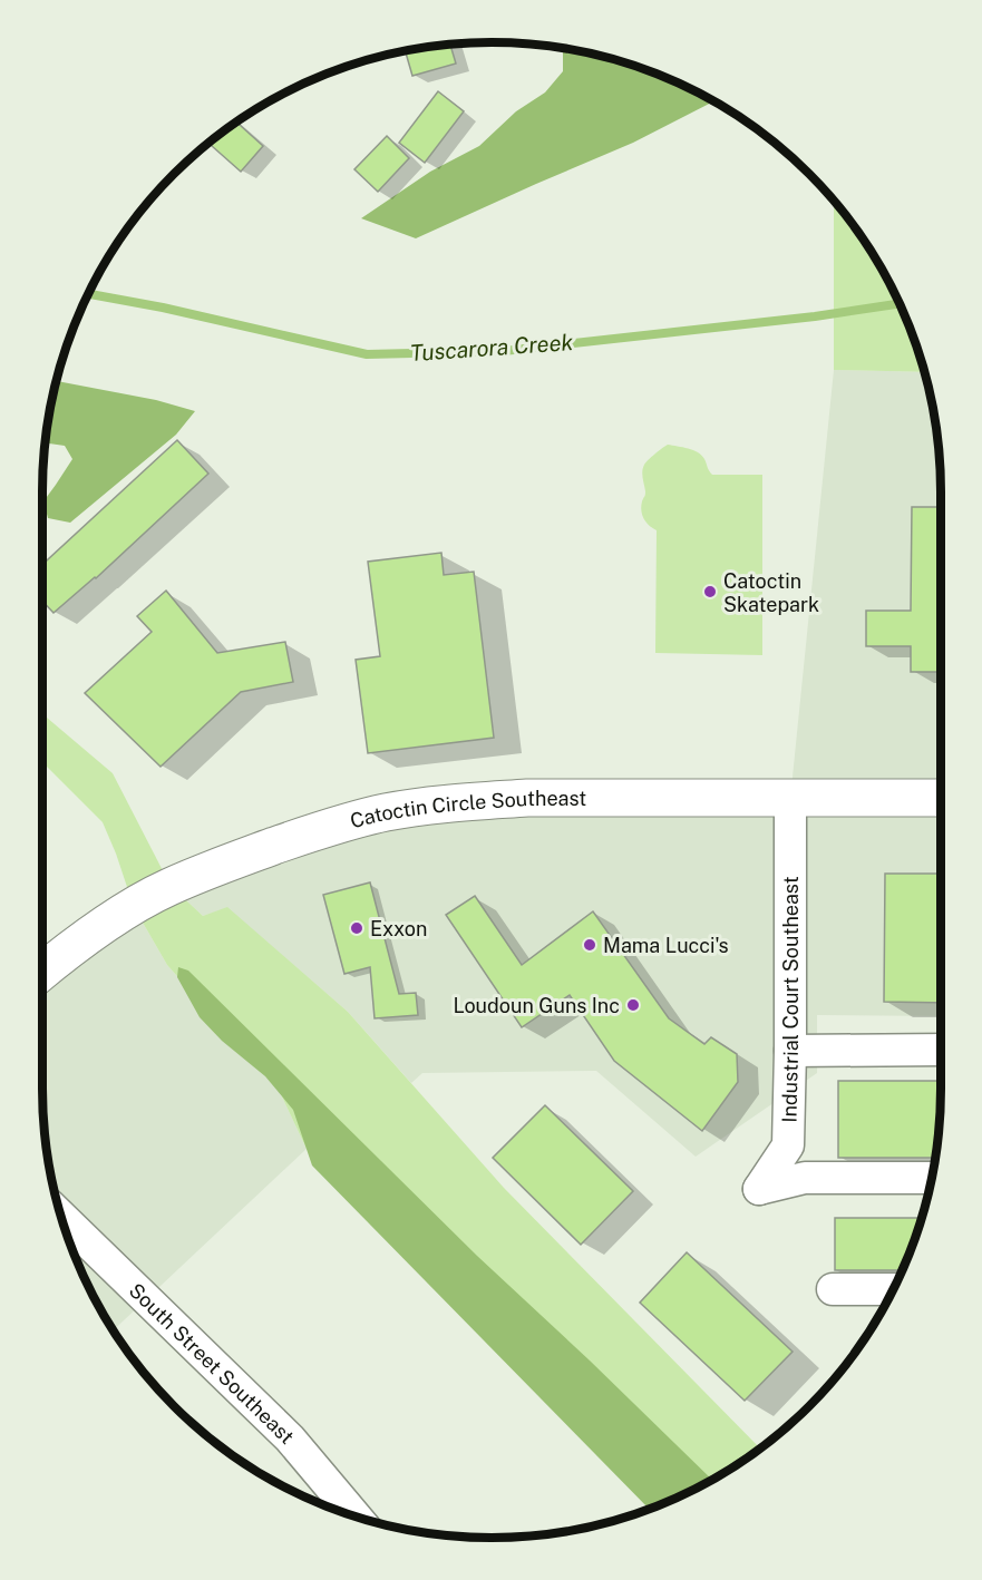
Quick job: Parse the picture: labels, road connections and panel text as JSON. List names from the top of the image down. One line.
{"streets":{"main road":["Catoctin Circle Southeast"],"street":["Industrial Court Southeast","South Street Southeast"]},"crossings":[["Catoctin Circle Southeast","Industrial Court Southeast"]],"water":["Tuscarora Creek"],"places":["Catoctin Skatepark","Exxon","Mama Lucci's","Loudoun Guns Inc"]}
